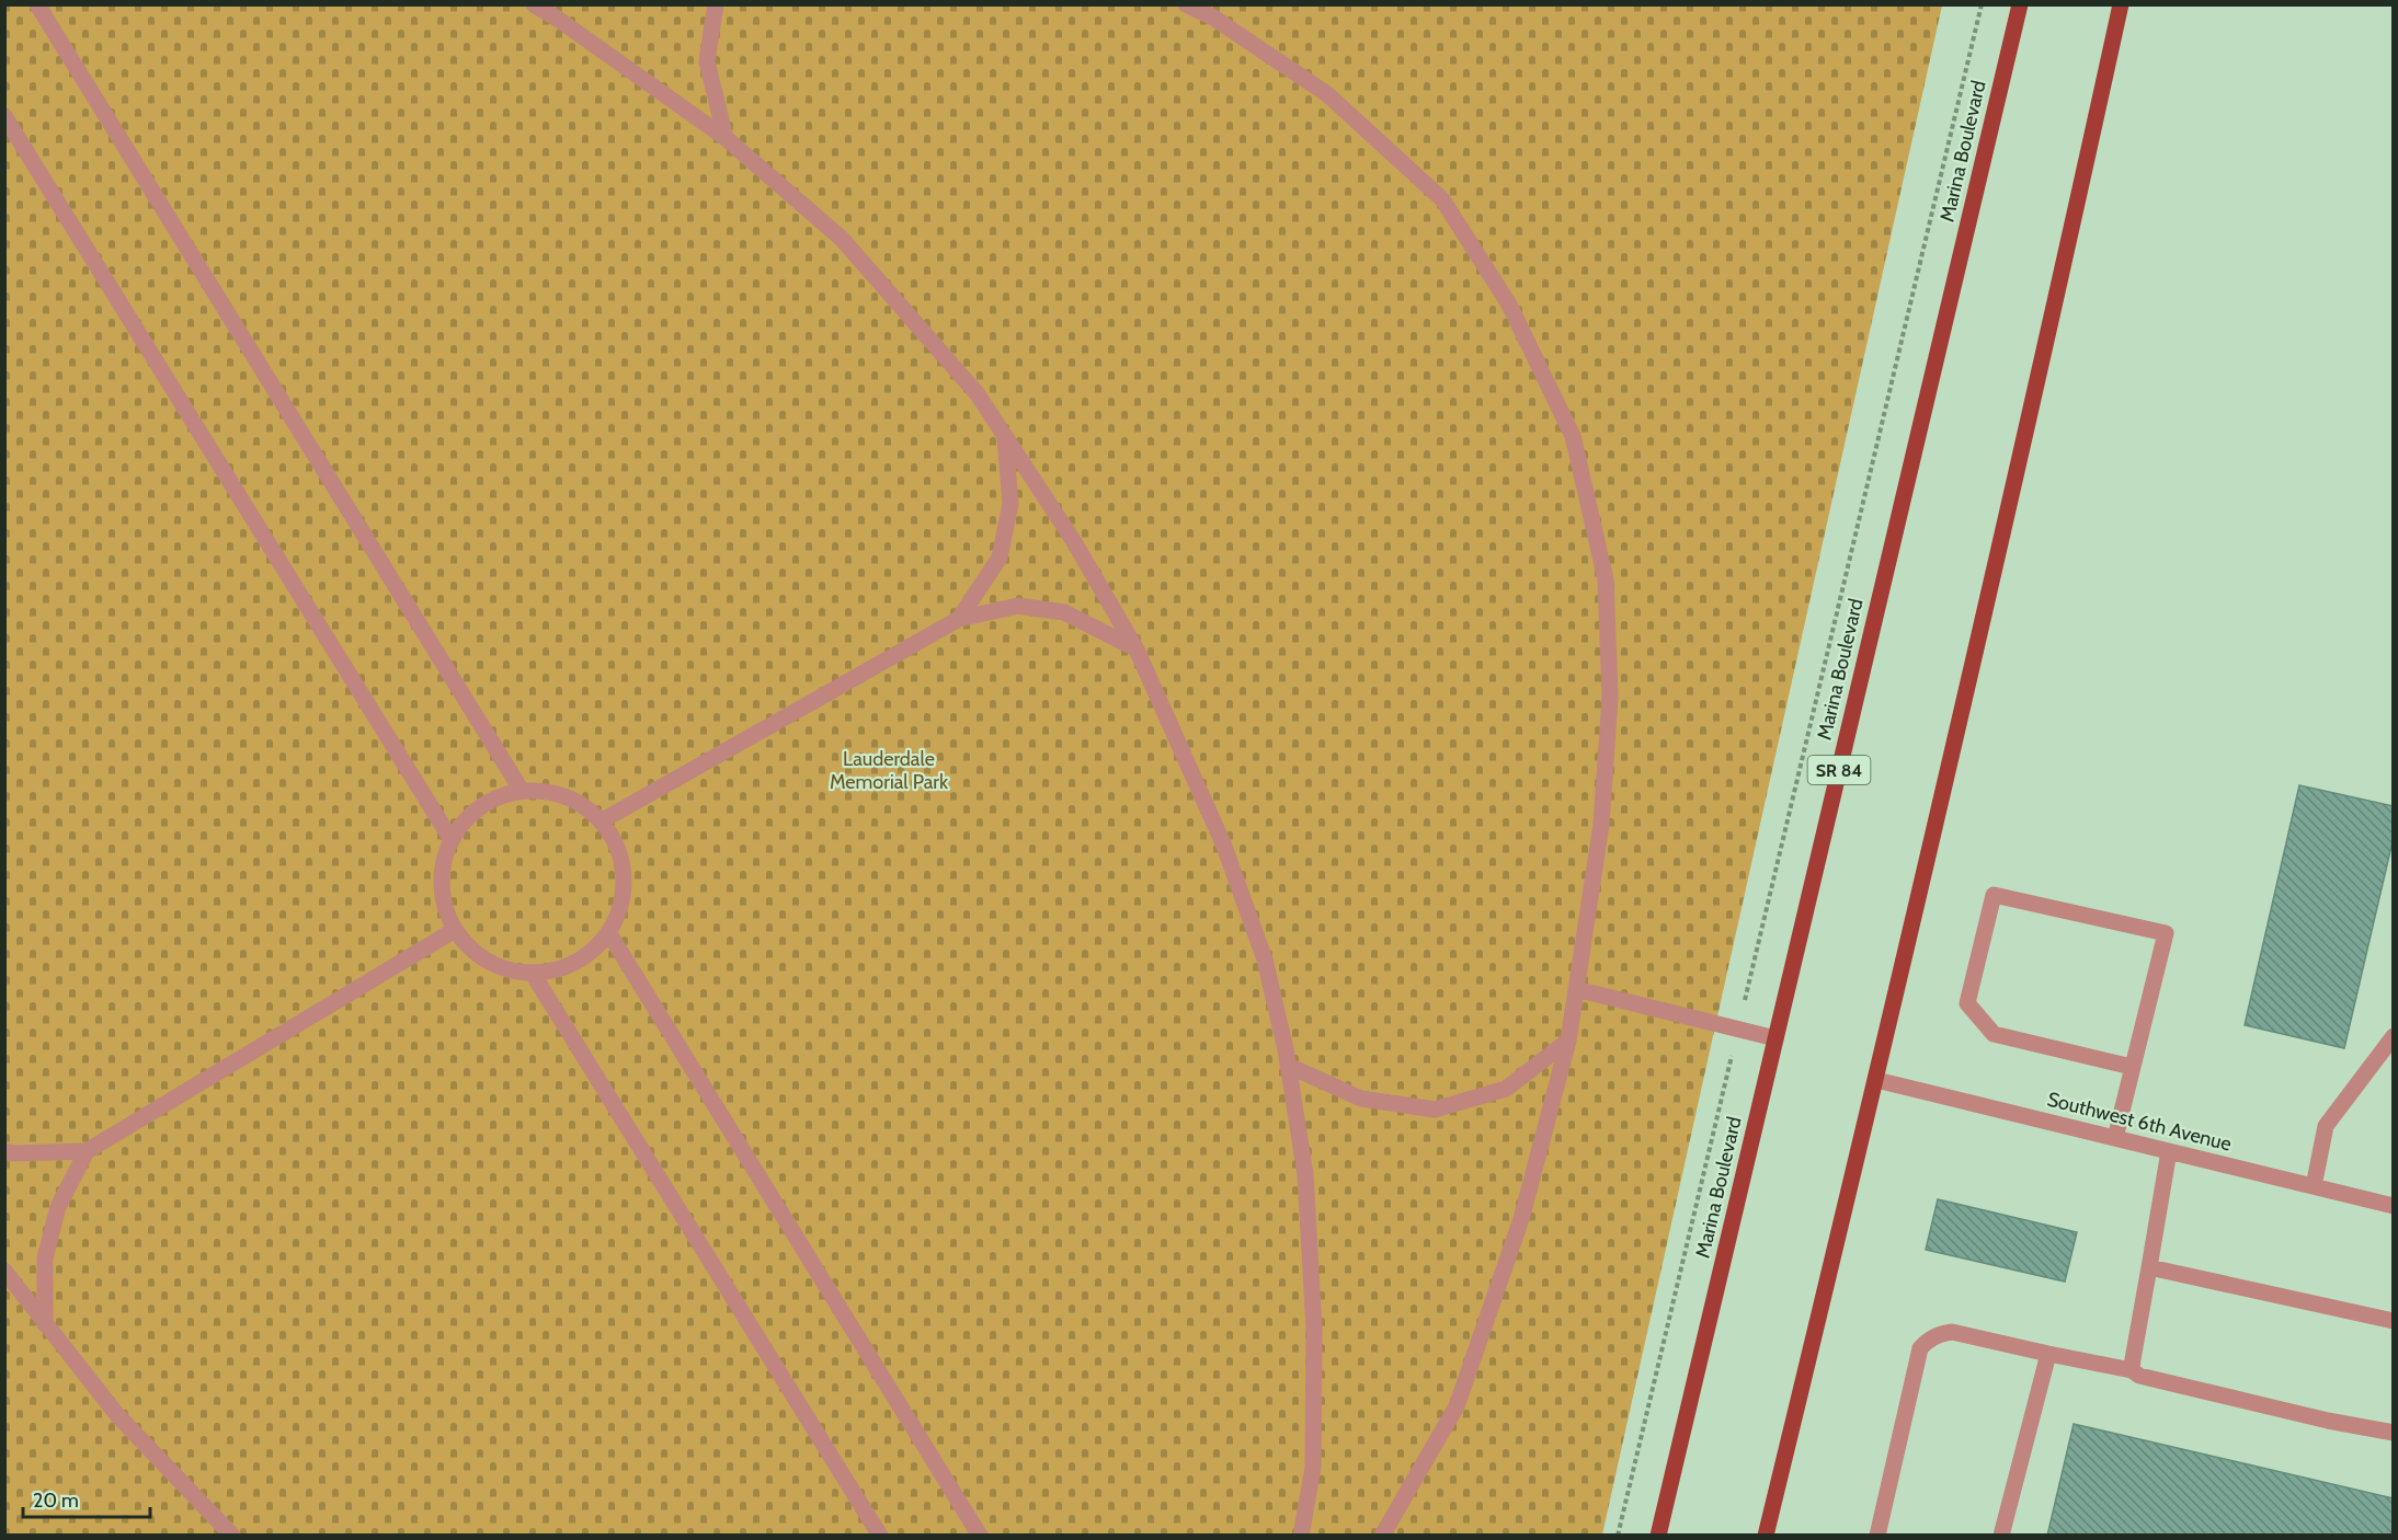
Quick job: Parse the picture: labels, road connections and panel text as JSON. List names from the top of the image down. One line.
{"streets":{"main road":["Marina Boulevard","SR 84"],"street":["Southwest 6th Avenue"]},"parks":["Lauderdale Memorial Park"],"scale_bar":"20 m"}
